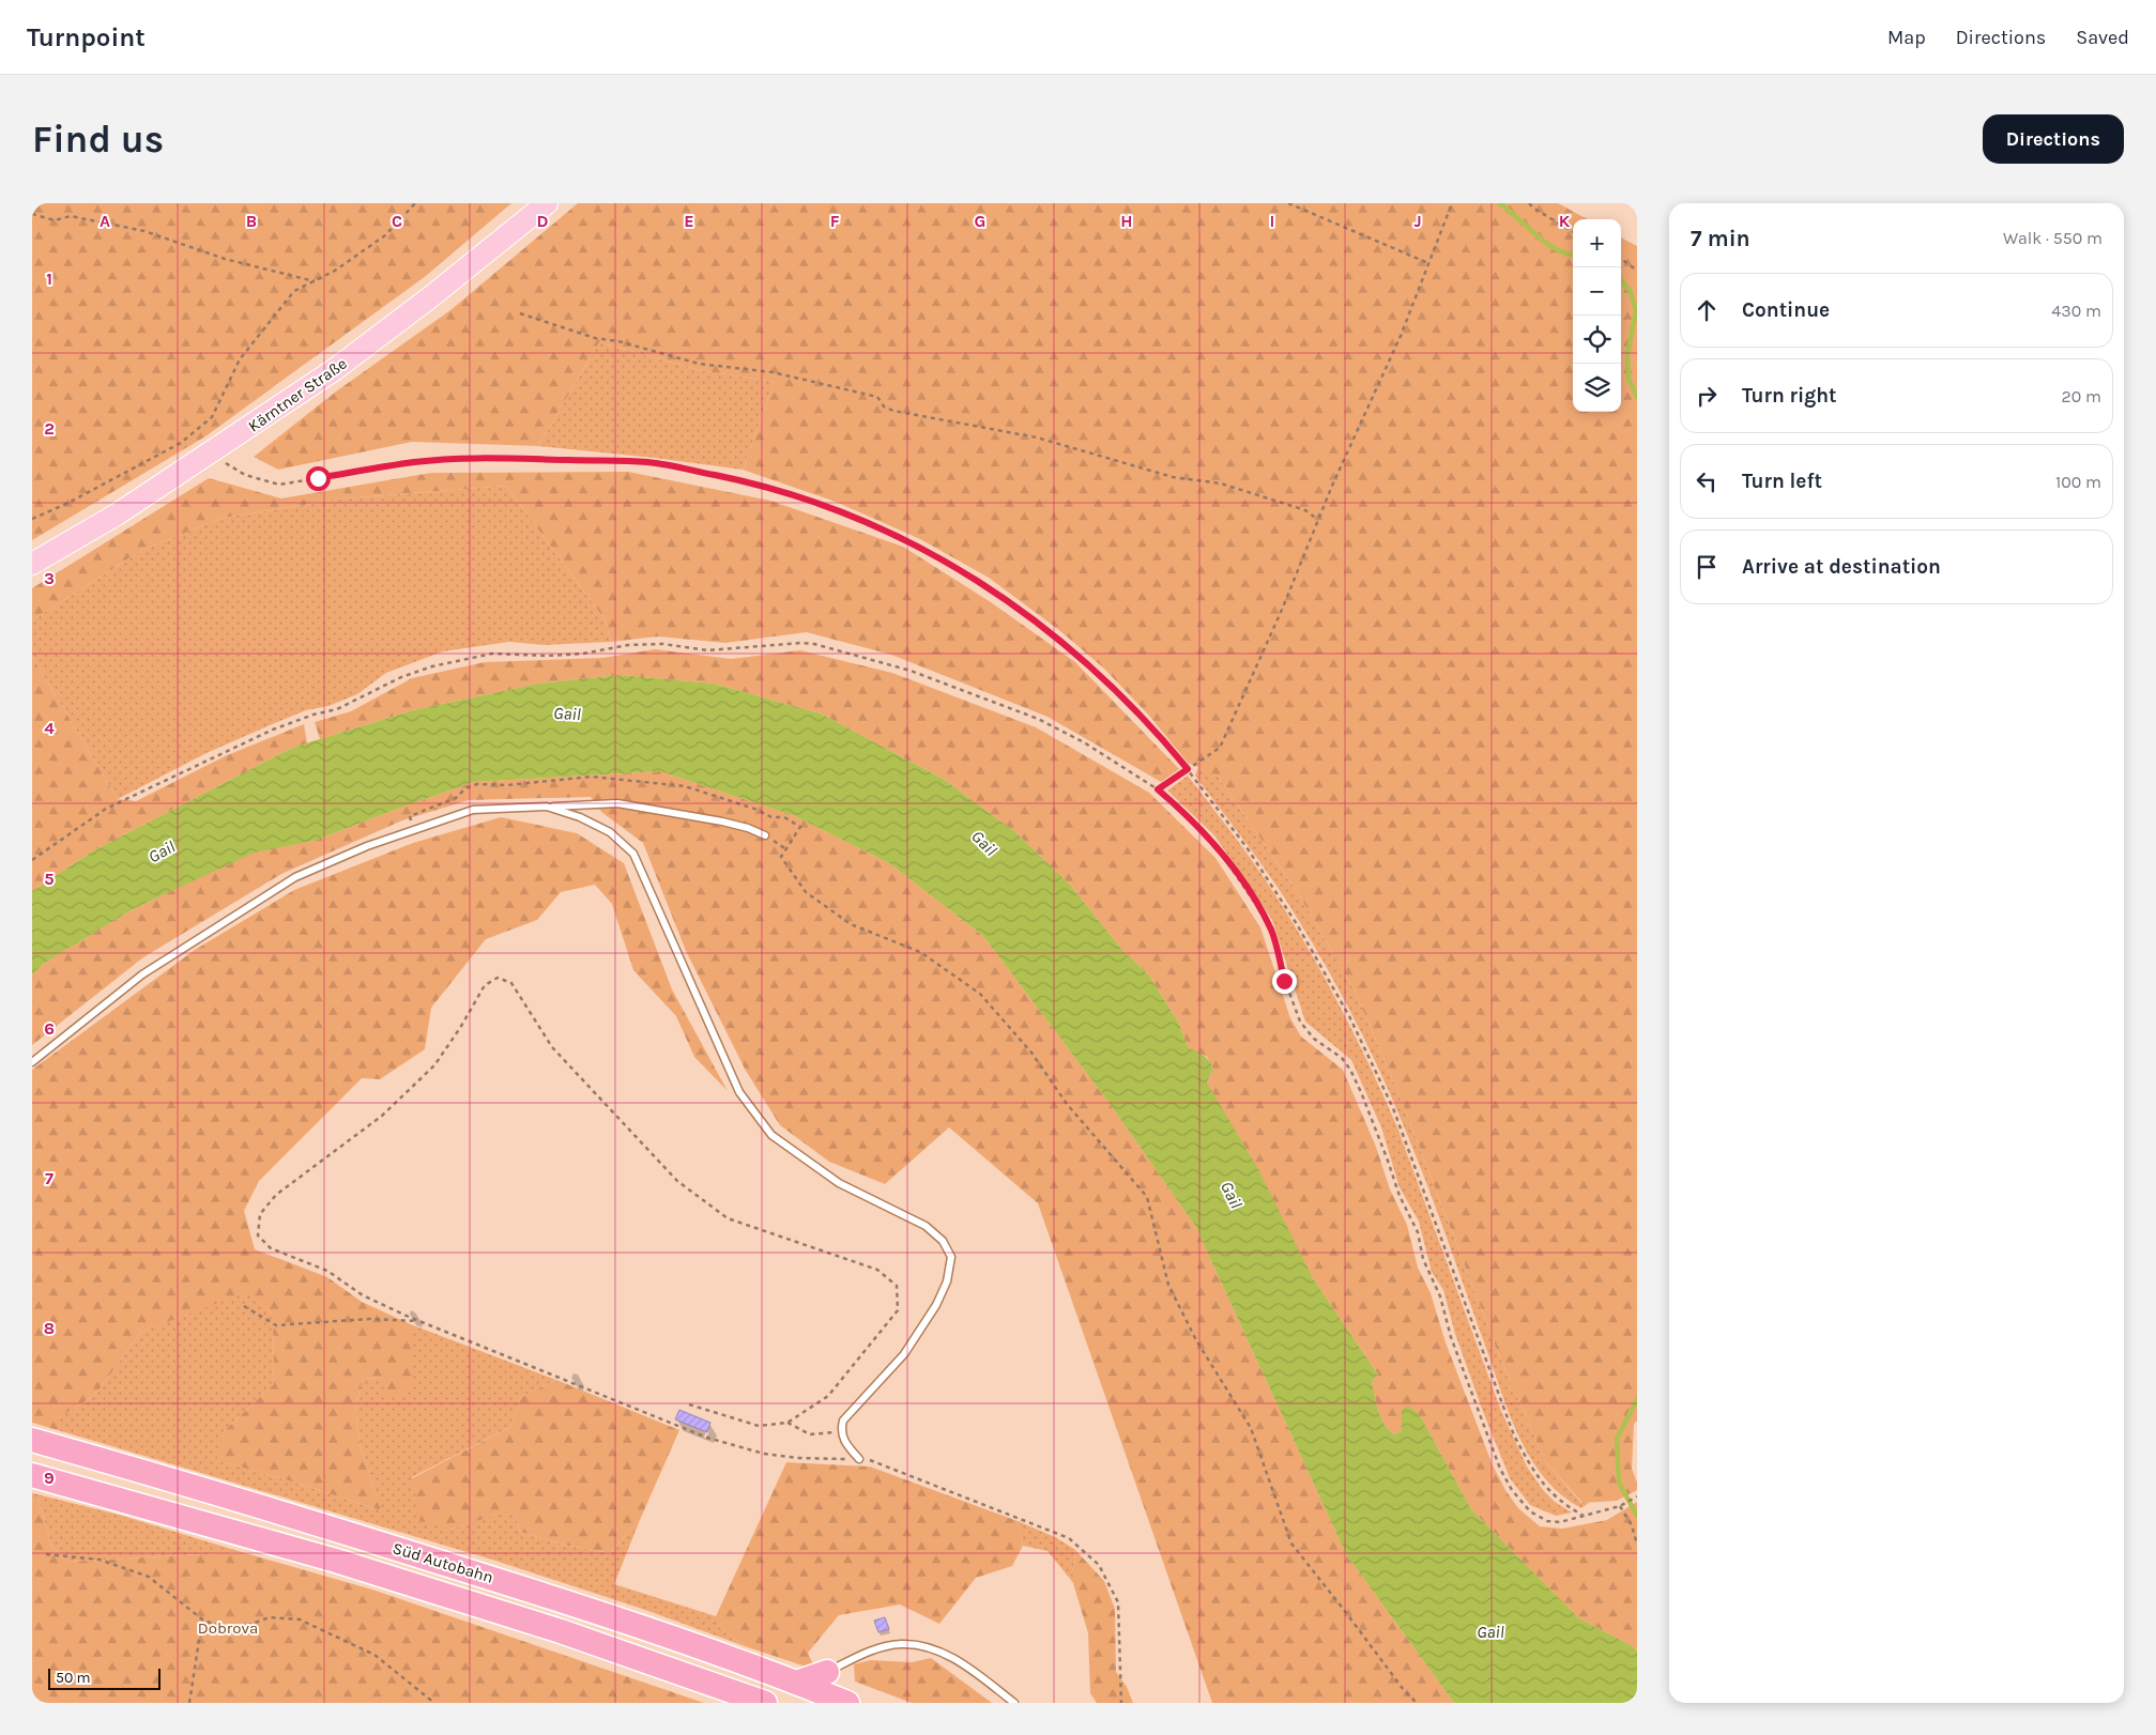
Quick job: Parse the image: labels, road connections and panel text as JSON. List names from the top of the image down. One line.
{"streets":{"highway":["Süd Autobahn"],"main road":["Kärntner Straße"]},"water":["Gail"],"parks":["Dobrova"],"scale_bar":"50 m","page":{"header":"Turnpoint","nav":["Map","Directions","Saved"],"buttons":"Directions","title":"Find us","heading":["7 min","Walk · 550 m"],"map_buttons":["+","−"],"list":[["Continue","430 m"],["Turn right","20 m"],["Turn left","100 m"],"Arrive at destination"],"scale":"50 m"},"grid":{"columns":["A","B","C","D","E","F","G","H","I","J","K"],"rows":["1","2","3","4","5","6","7","8","9"]}}
